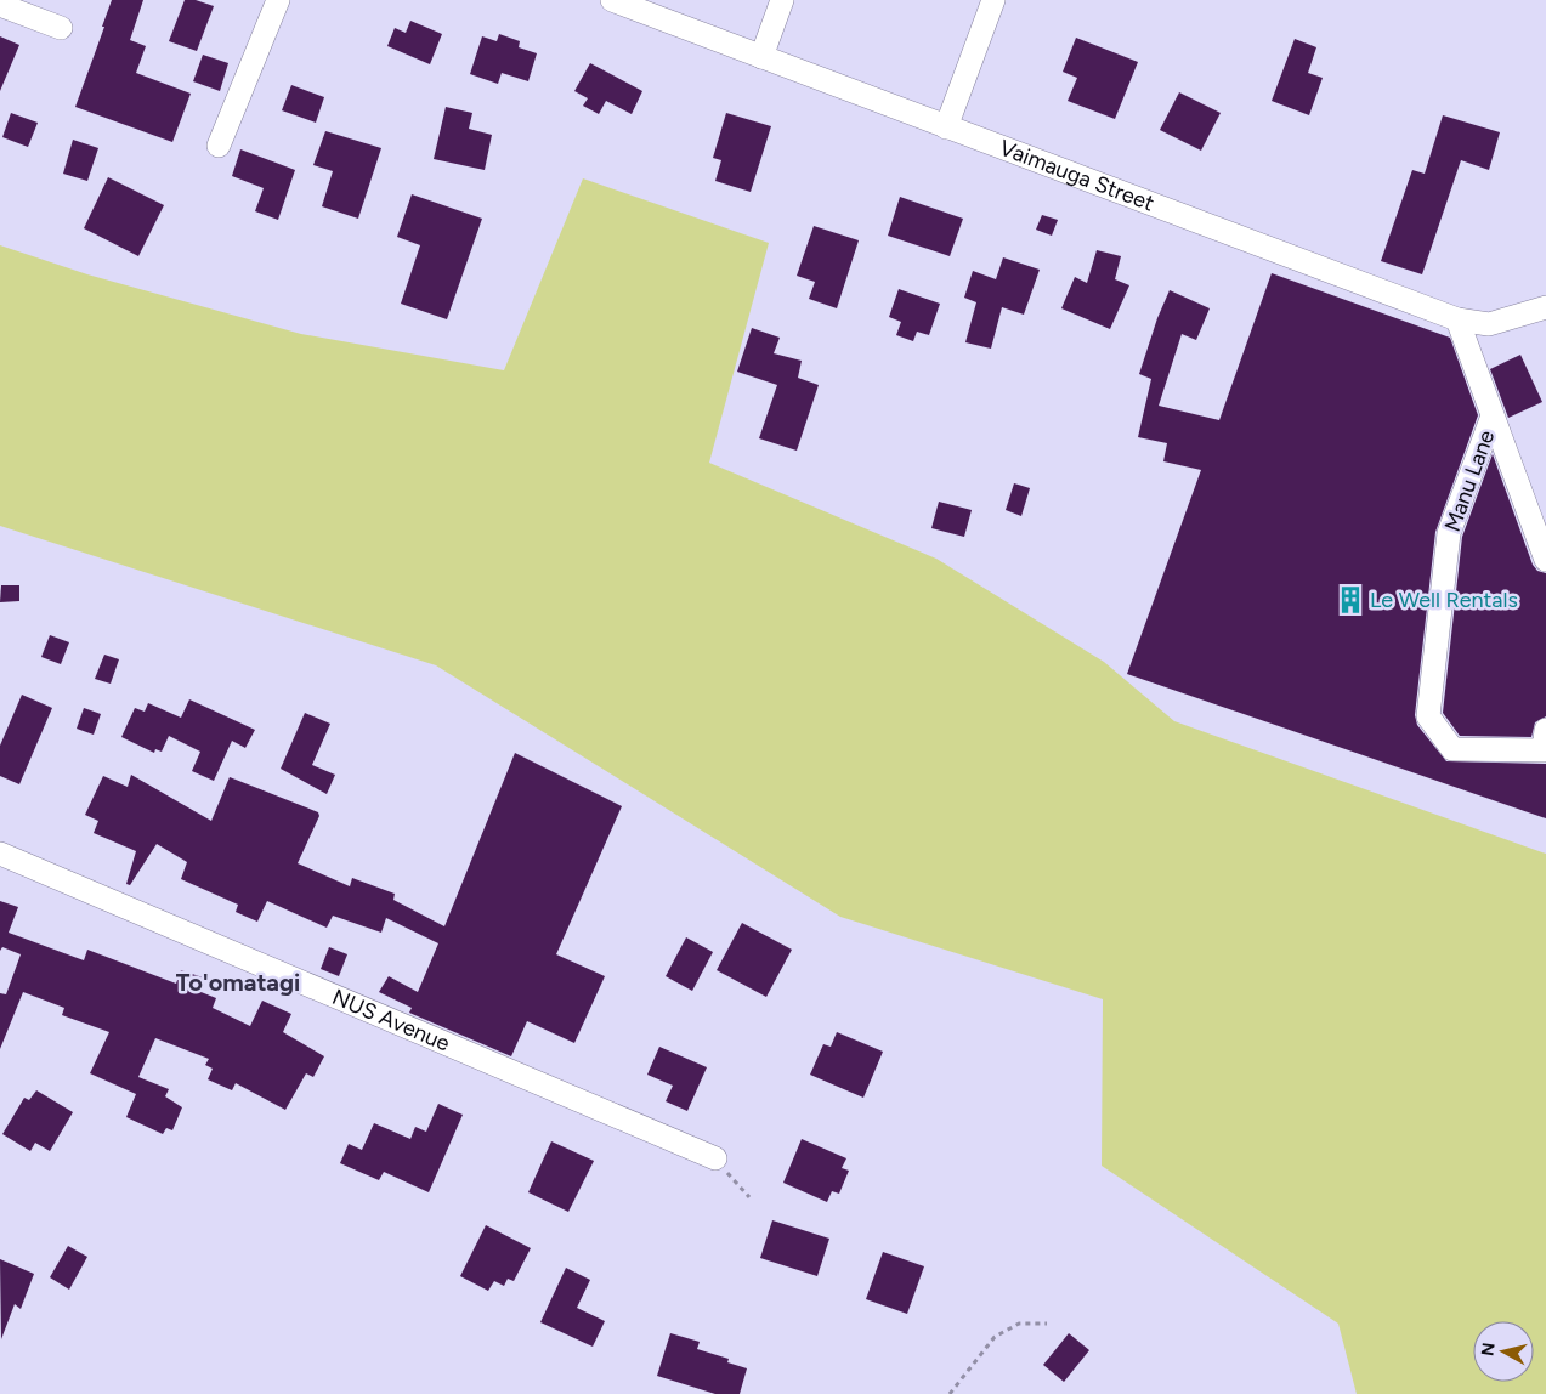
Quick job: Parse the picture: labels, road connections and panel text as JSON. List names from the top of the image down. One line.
{"streets":{"street":["Vaimauga Street","Manu Lane","NUS Avenue"]},"crossings":[["Vaimauga Street","Manu Lane"]],"districts":["To'omatagi"],"places":{"building":["Le Well Rentals"]},"north":"left"}
